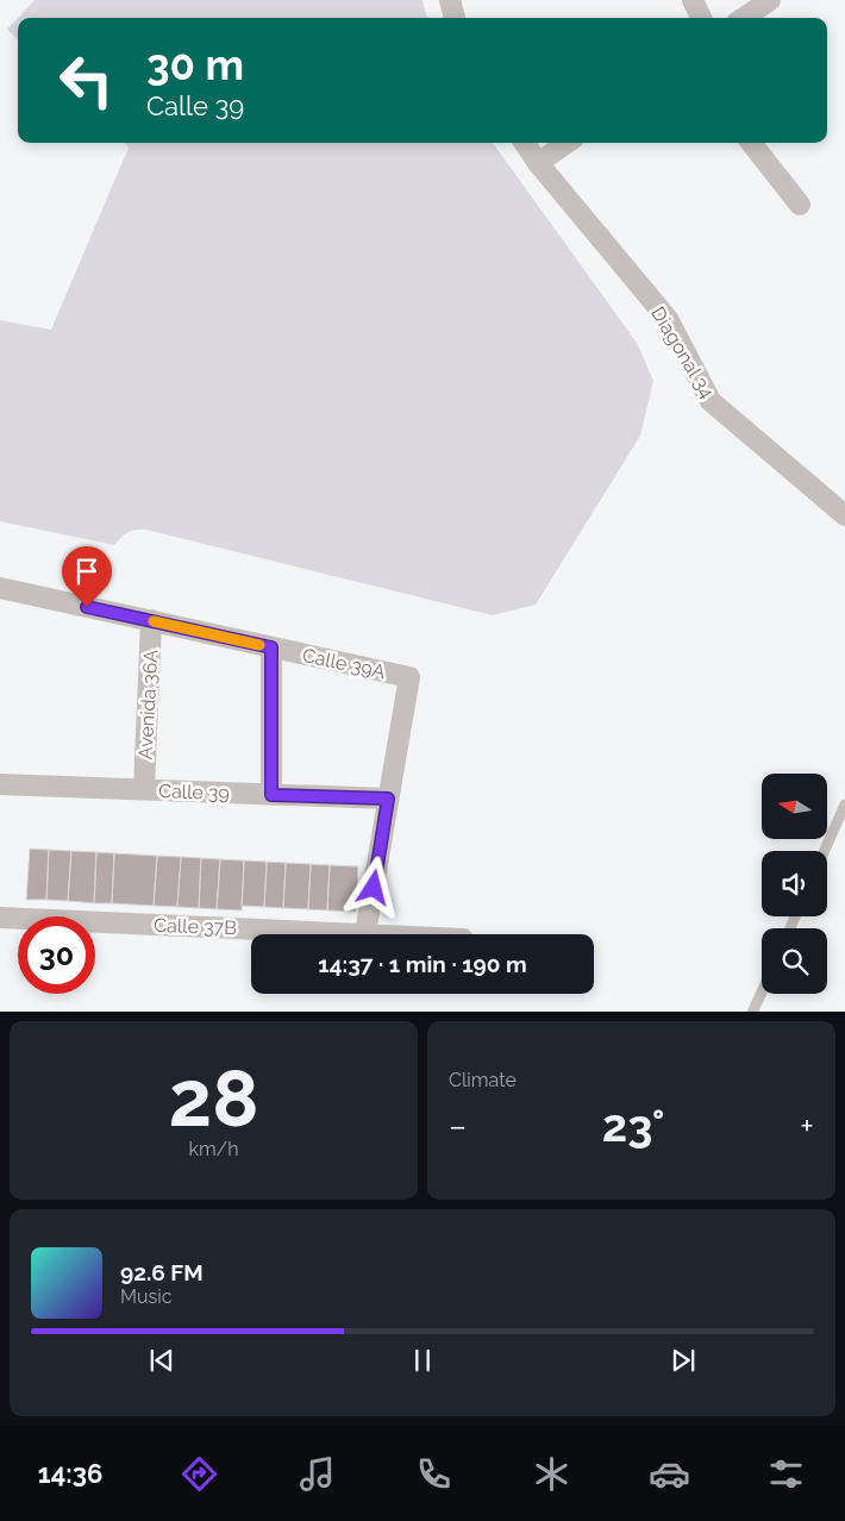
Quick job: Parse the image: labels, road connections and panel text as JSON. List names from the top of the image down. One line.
{"streets":{"street":["Diagonal 34","Calle 39A","Avenida 36A","Calle 39","Calle 37B"]},"crossings":[["Calle 39A","Avenida 36A"],["Calle 39A","Calle 39"],["Avenida 36A","Calle 39"]],"north":"left","page":{"turn":["30 m","Calle 39"],"limit":"30","trip":"14:37 · 1 min · 190 m","tile":[["28","km/h"],"Climate"],"heat":["−","23°","+"],"song":["92.6 FM","Music"],"tabs":"14:36"}}
